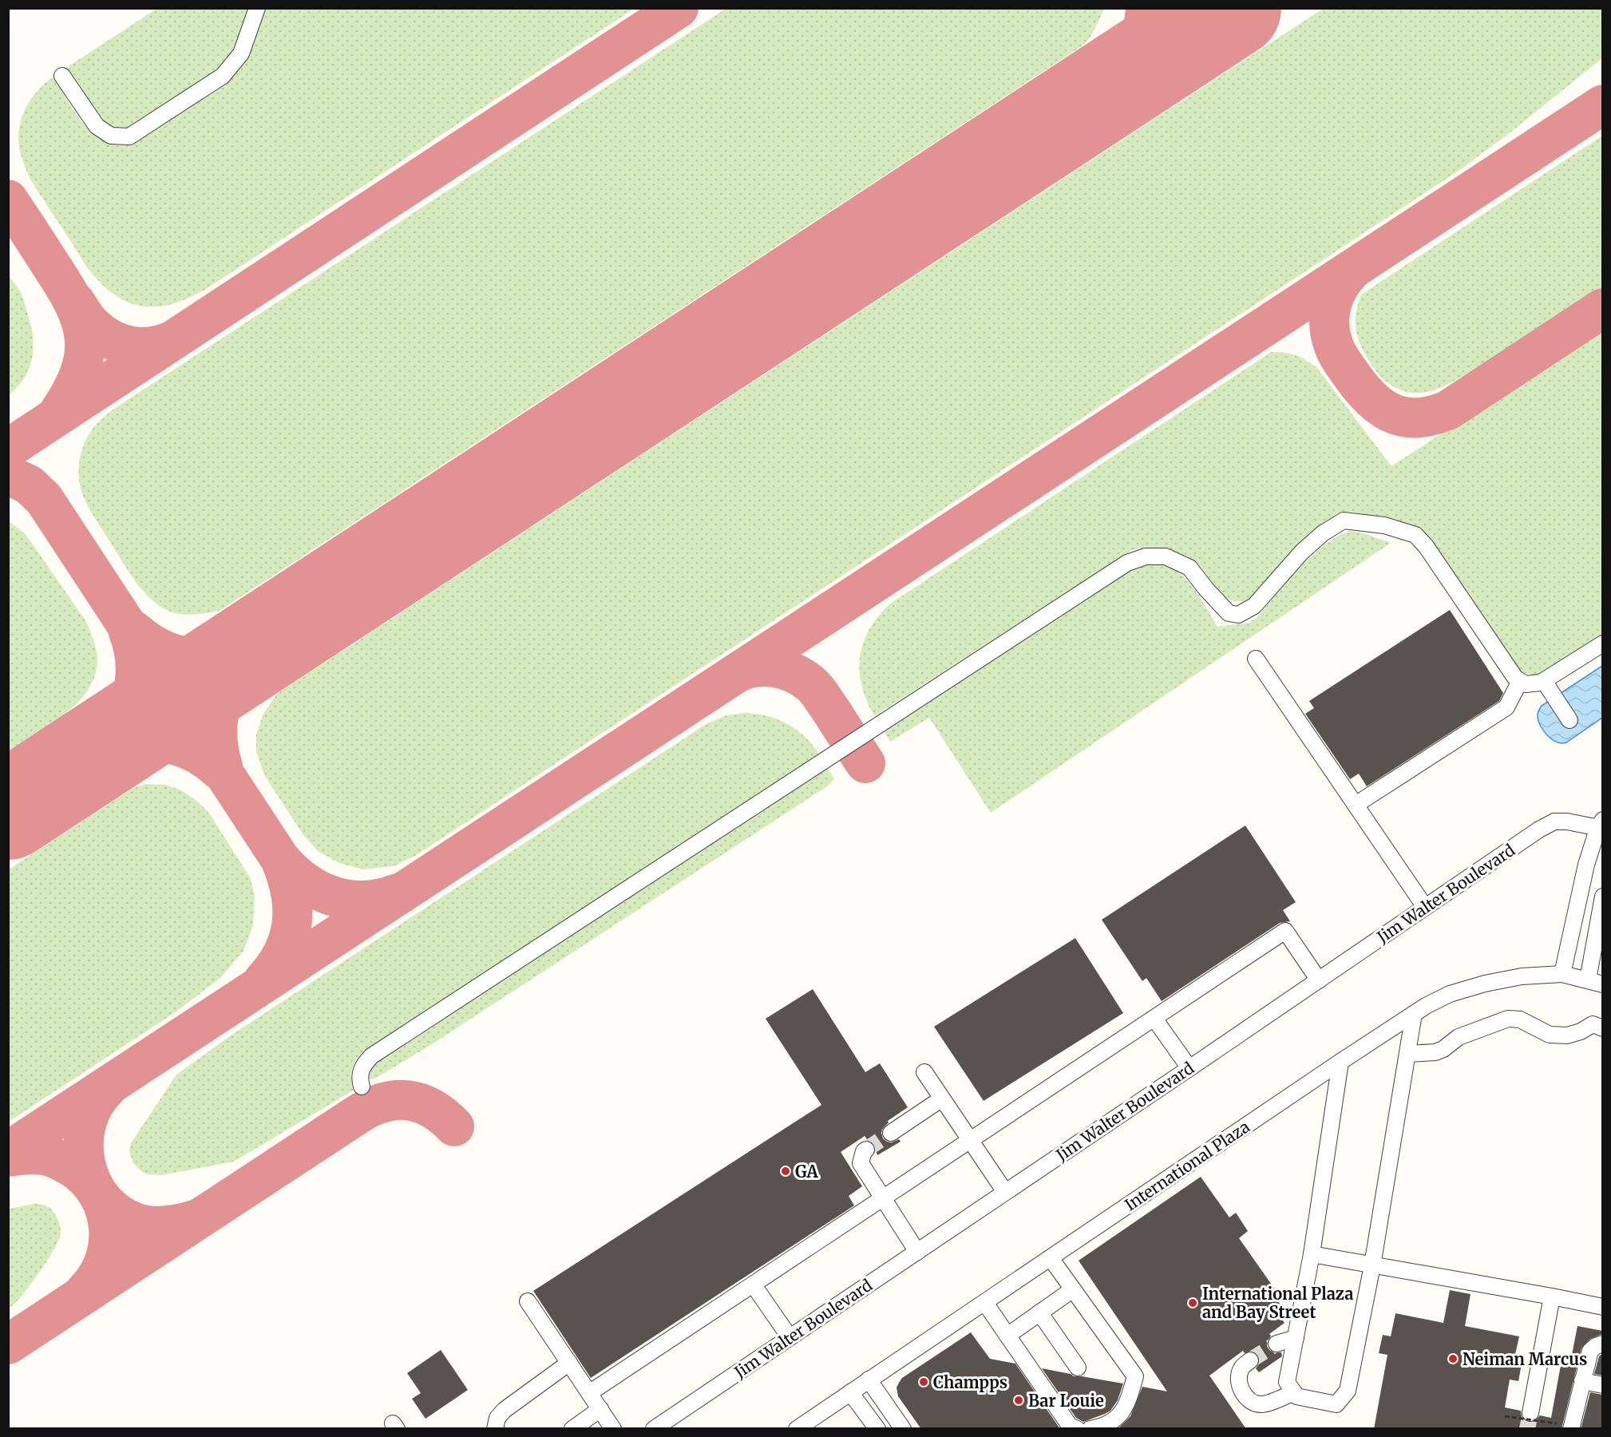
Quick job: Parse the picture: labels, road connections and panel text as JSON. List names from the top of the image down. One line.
{"streets":{"street":["Jim Walter Boulevard","International Plaza"]},"places":["GA","International Plaza and Bay Street","Neiman Marcus","Champps","Bar Louie"]}
